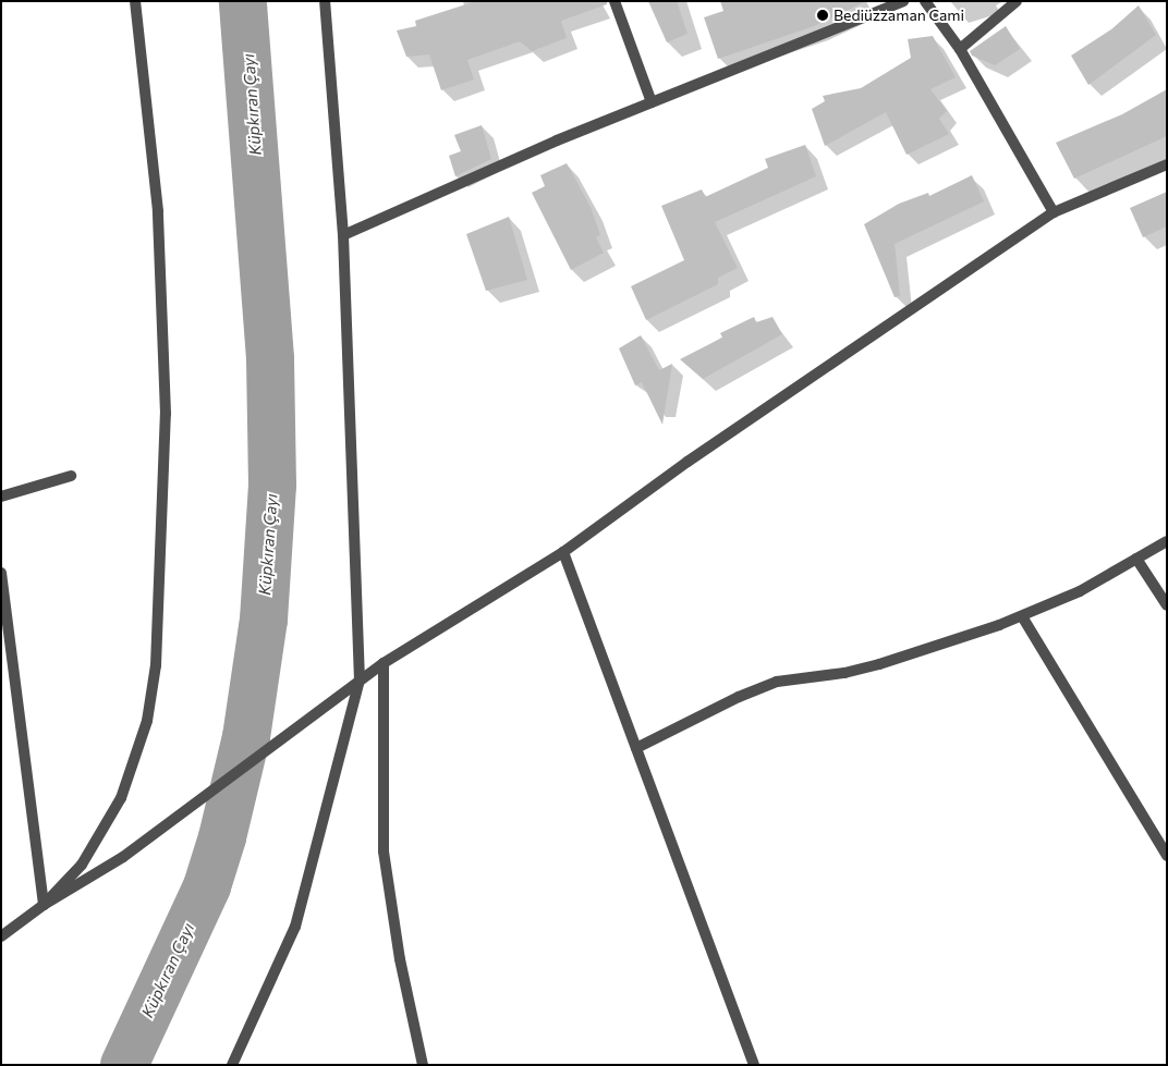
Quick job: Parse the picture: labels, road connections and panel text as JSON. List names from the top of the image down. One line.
{"water":["Küpkıran Çayı"],"places":["Bediüzzaman Cami"]}
